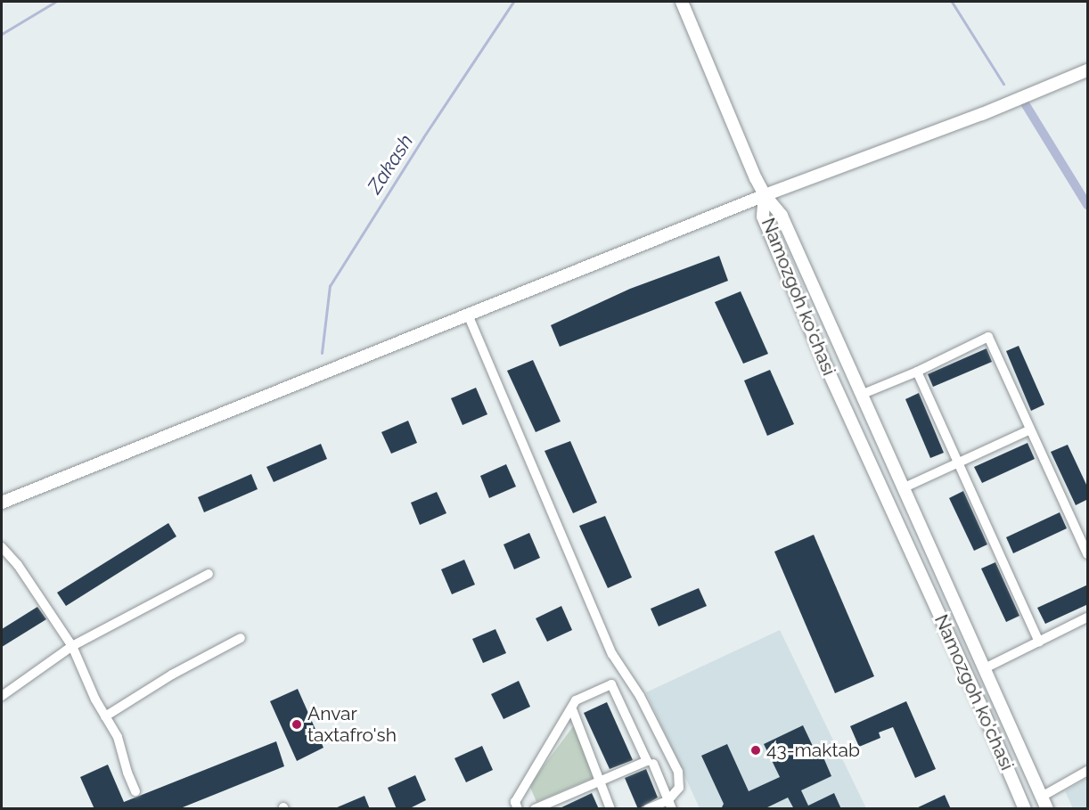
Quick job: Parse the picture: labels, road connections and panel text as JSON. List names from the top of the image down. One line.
{"streets":{"main road":["Namozgoh ko'chasi"]},"water":["Zakash"],"places":["Anvar taxtafro'sh","43-maktab"]}
